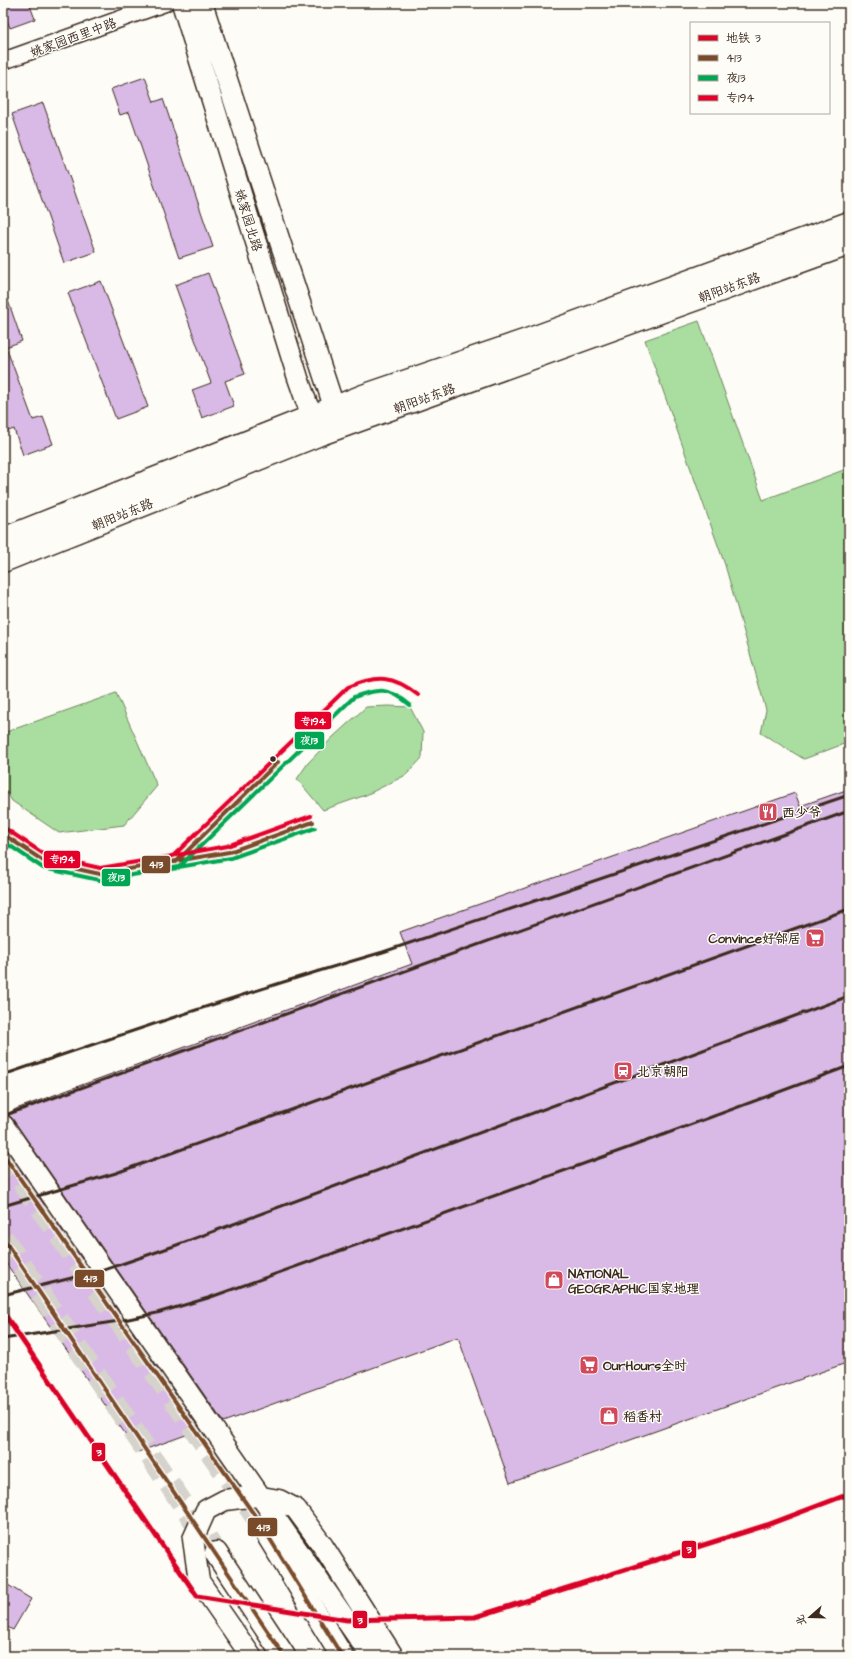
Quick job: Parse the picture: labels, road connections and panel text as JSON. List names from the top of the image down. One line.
{"streets":{"main road":["朝阳站东路"],"street":["姚家园西里中路","姚家园北路"]},"crossings":[["姚家园北路","朝阳站东路"]],"places":{"restaurant":["西少爷"],"supermarket":["Convince好邻居","OurHours全时"],"station":["北京朝阳"],"shop":["NATIONAL GEOGRAPHIC国家地理","稻香村"]},"lines":["transit line 专194","transit line 夜13","transit line 413","metro line 3"],"legend":["地铁 3","413","夜13","专194"],"north":"left"}
